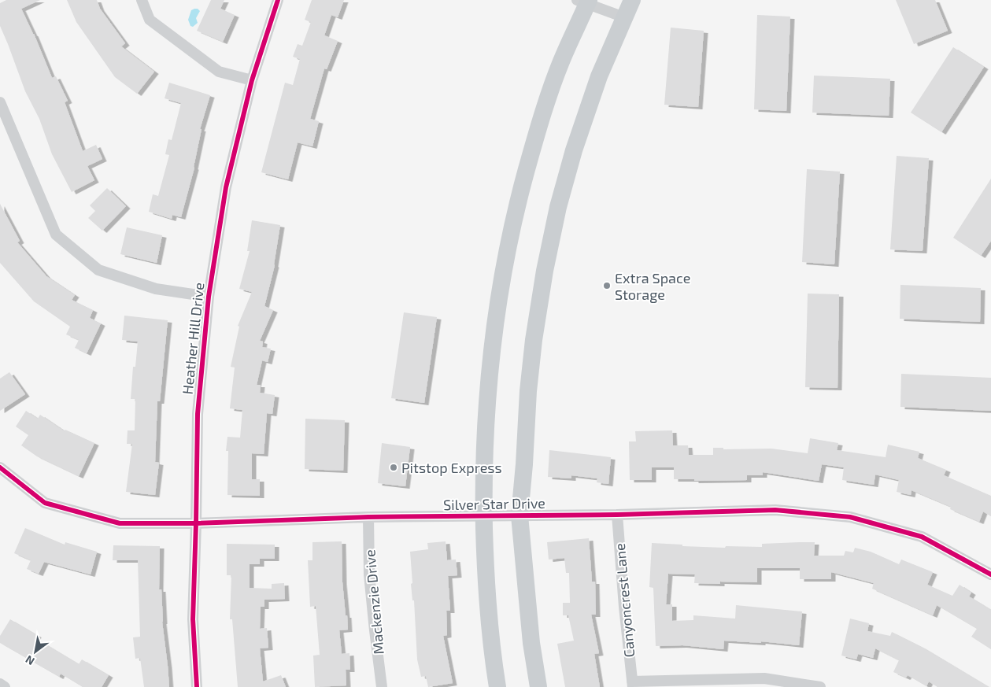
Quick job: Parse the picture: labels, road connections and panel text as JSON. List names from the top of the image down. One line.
{"streets":{"street":["Heather Hill Drive","Silver Star Drive","Canyoncrest Lane","Mackenzie Drive"]},"crossings":[["Heather Hill Drive","Silver Star Drive"],["Silver Star Drive","Canyoncrest Lane"],["Silver Star Drive","Mackenzie Drive"]],"places":["Extra Space Storage","Pitstop Express"],"north":"bottom left"}
